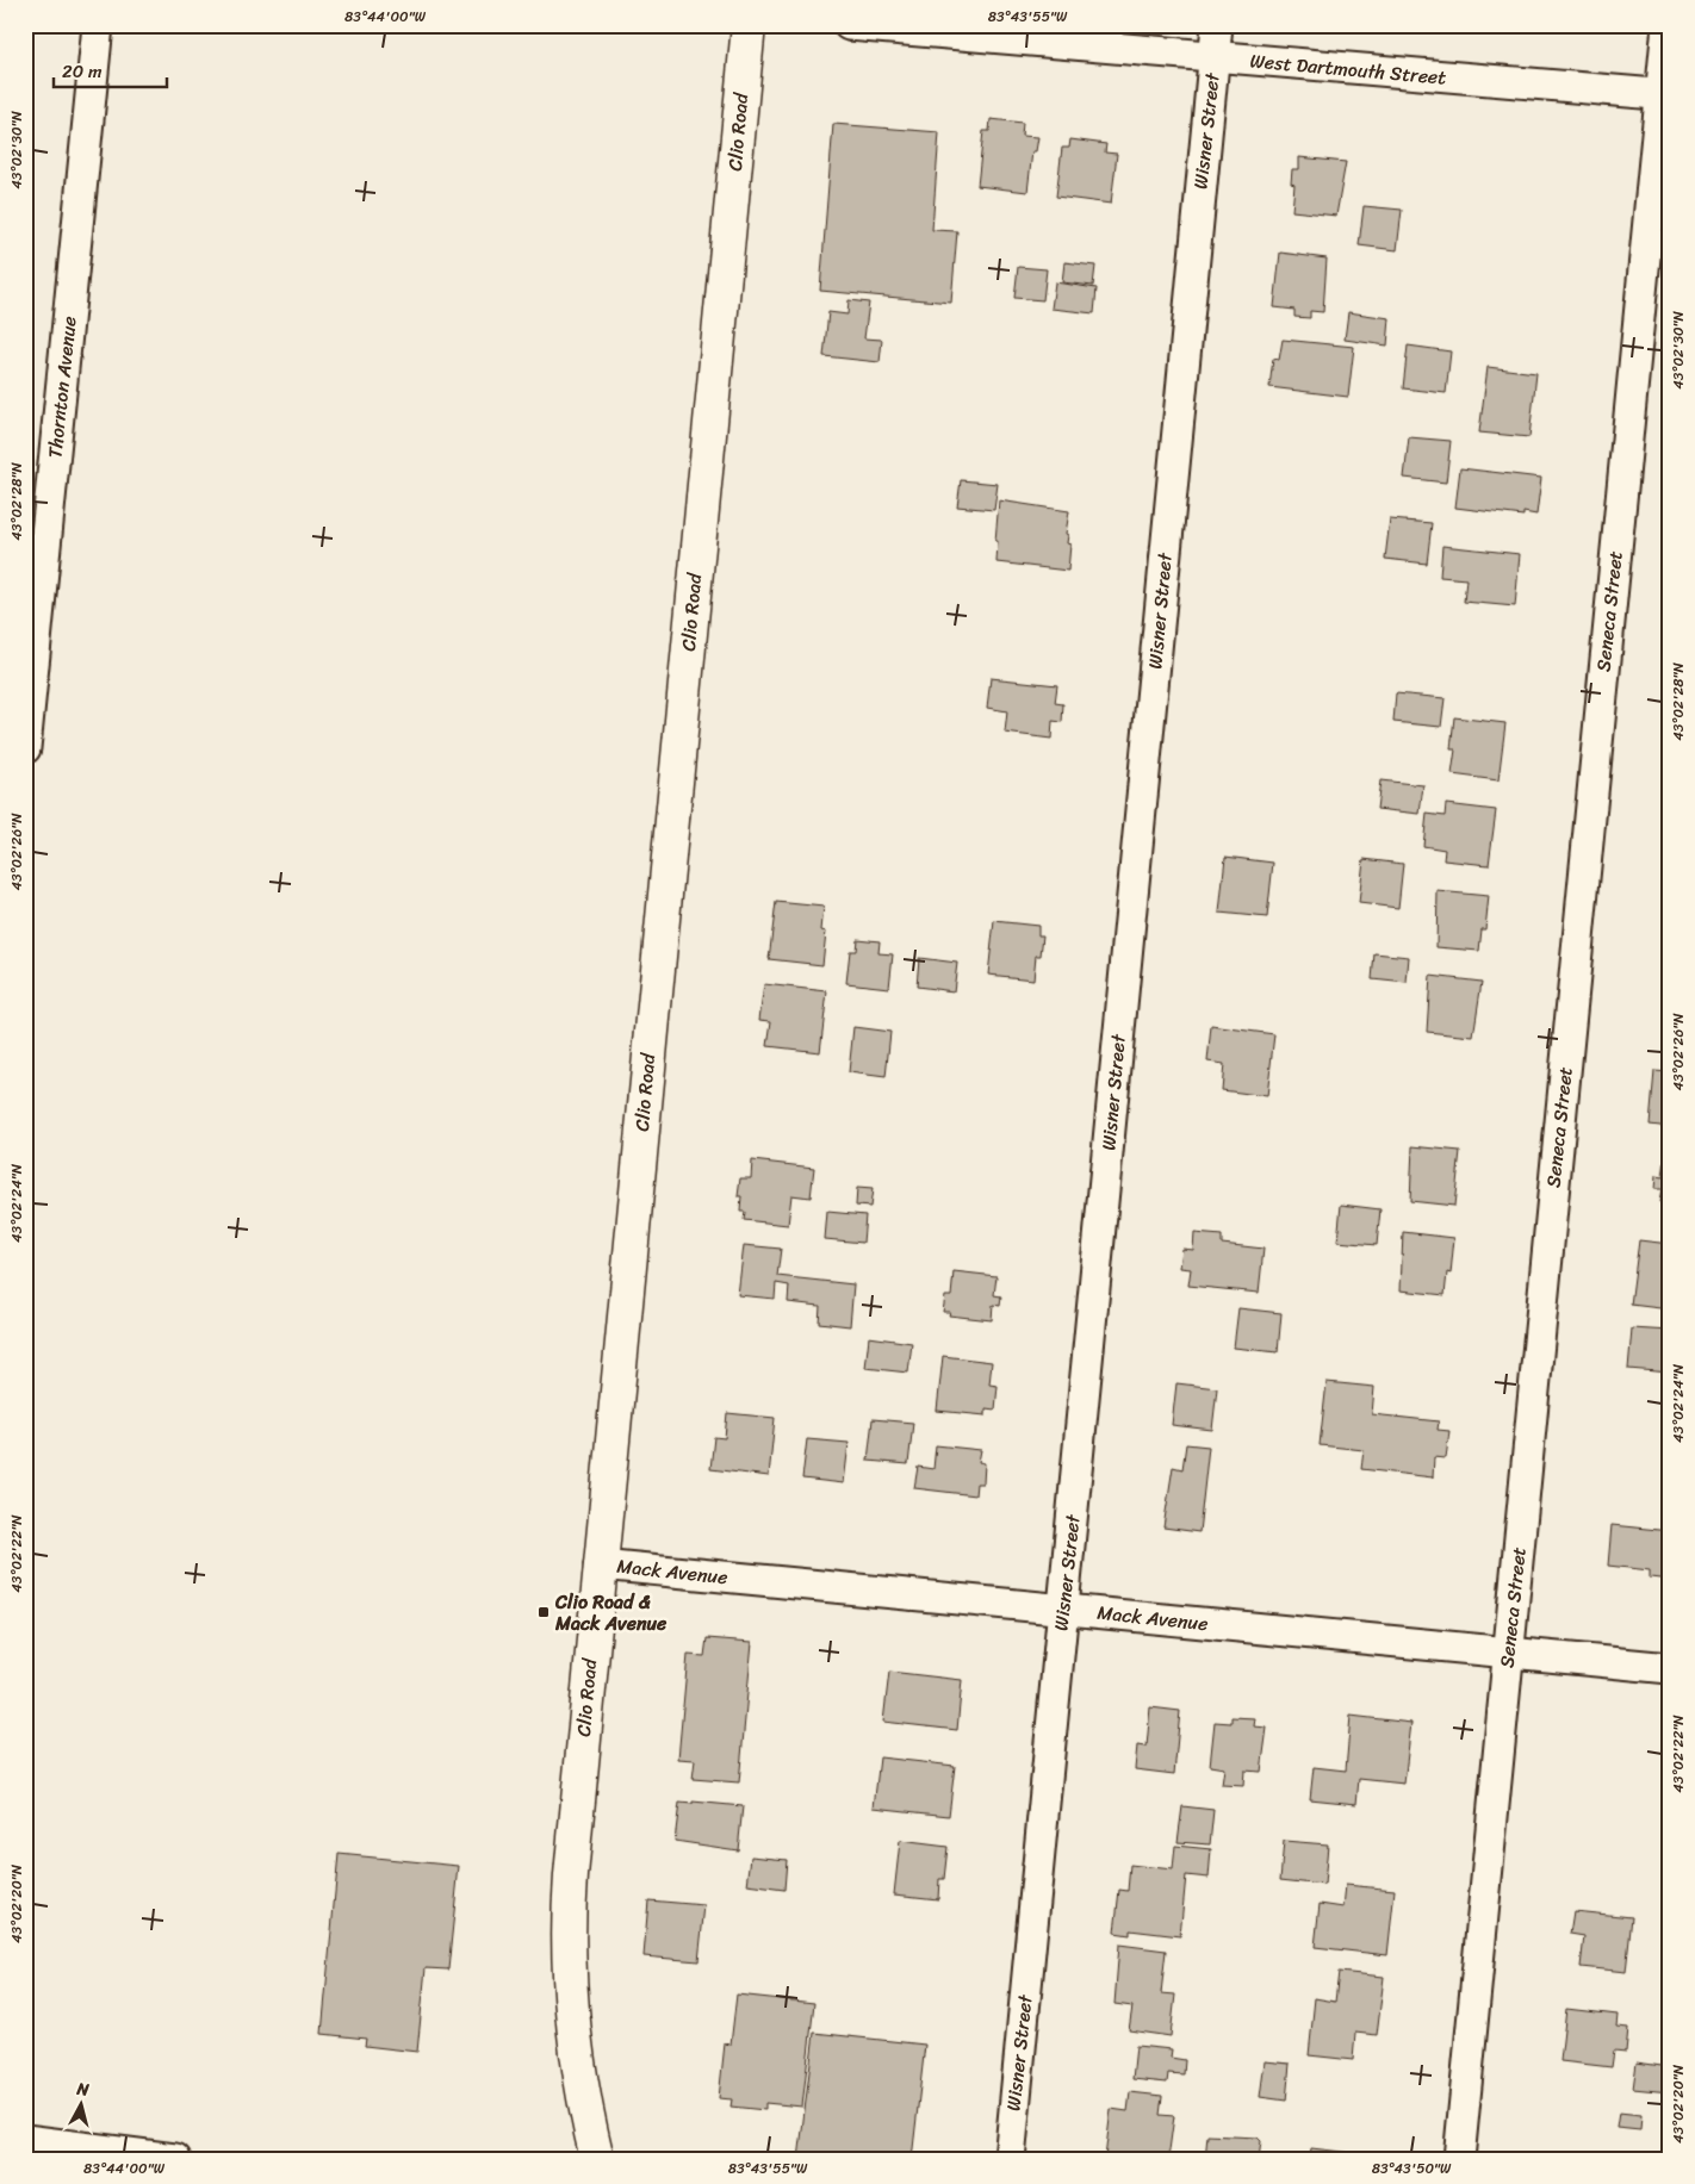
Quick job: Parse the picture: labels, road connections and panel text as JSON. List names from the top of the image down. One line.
{"streets":{"main road":["Clio Road"],"street":["West Dartmouth Street","Wisner Street","Thornton Avenue","Seneca Street","Mack Avenue"]},"crossings":[["West Dartmouth Street","Wisner Street"],["West Dartmouth Street","Seneca Street"],["Wisner Street","Mack Avenue"],["Clio Road","Mack Avenue"],["Seneca Street","Mack Avenue"]],"places":{"transit":["Clio Road & Mack Avenue"]},"scale_bar":"20 m","north":"top","coordinates":["83°44'00\"W","83°43'55\"W","43°02'30\"N","43°02'28\"N","43°02'26\"N","43°02'24\"N","43°02'22\"N","43°02'20\"N","83°43'50\"W"]}
